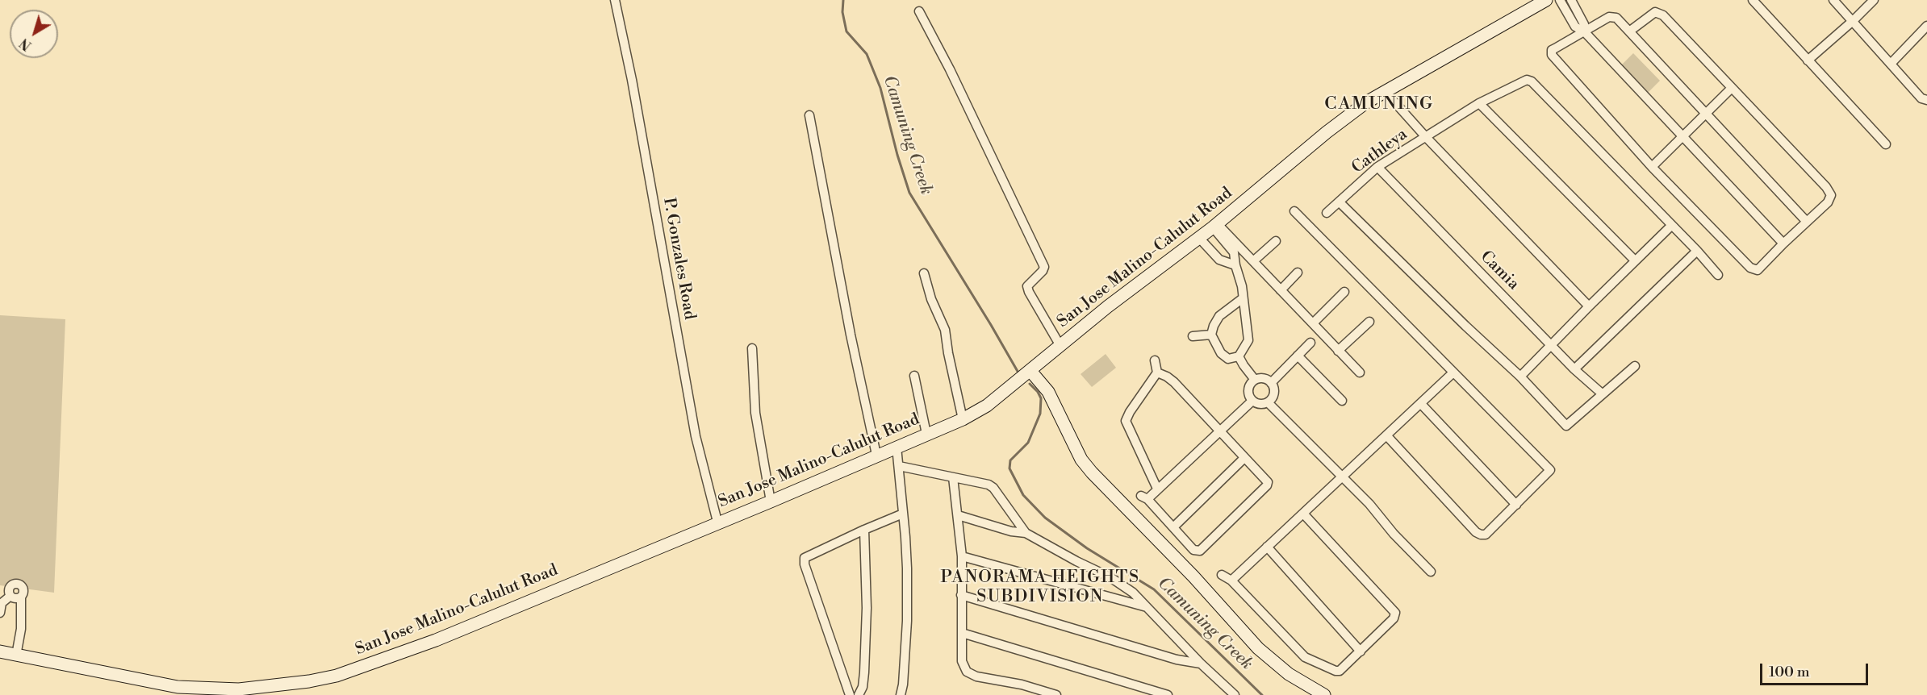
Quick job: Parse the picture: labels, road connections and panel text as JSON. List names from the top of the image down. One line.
{"streets":{"main road":["San Jose Malino-Calulut Road"],"street":["Cathleya","P. Gonzales Road","Camia"]},"crossings":[["Cathleya","Camia"],["San Jose Malino-Calulut Road","P. Gonzales Road"]],"districts":["CAMUNING","PANORAMA HEIGHTS SUBDIVISION"],"water":["Camuning Creek"],"scale_bar":"100 m","north":"bottom left"}
